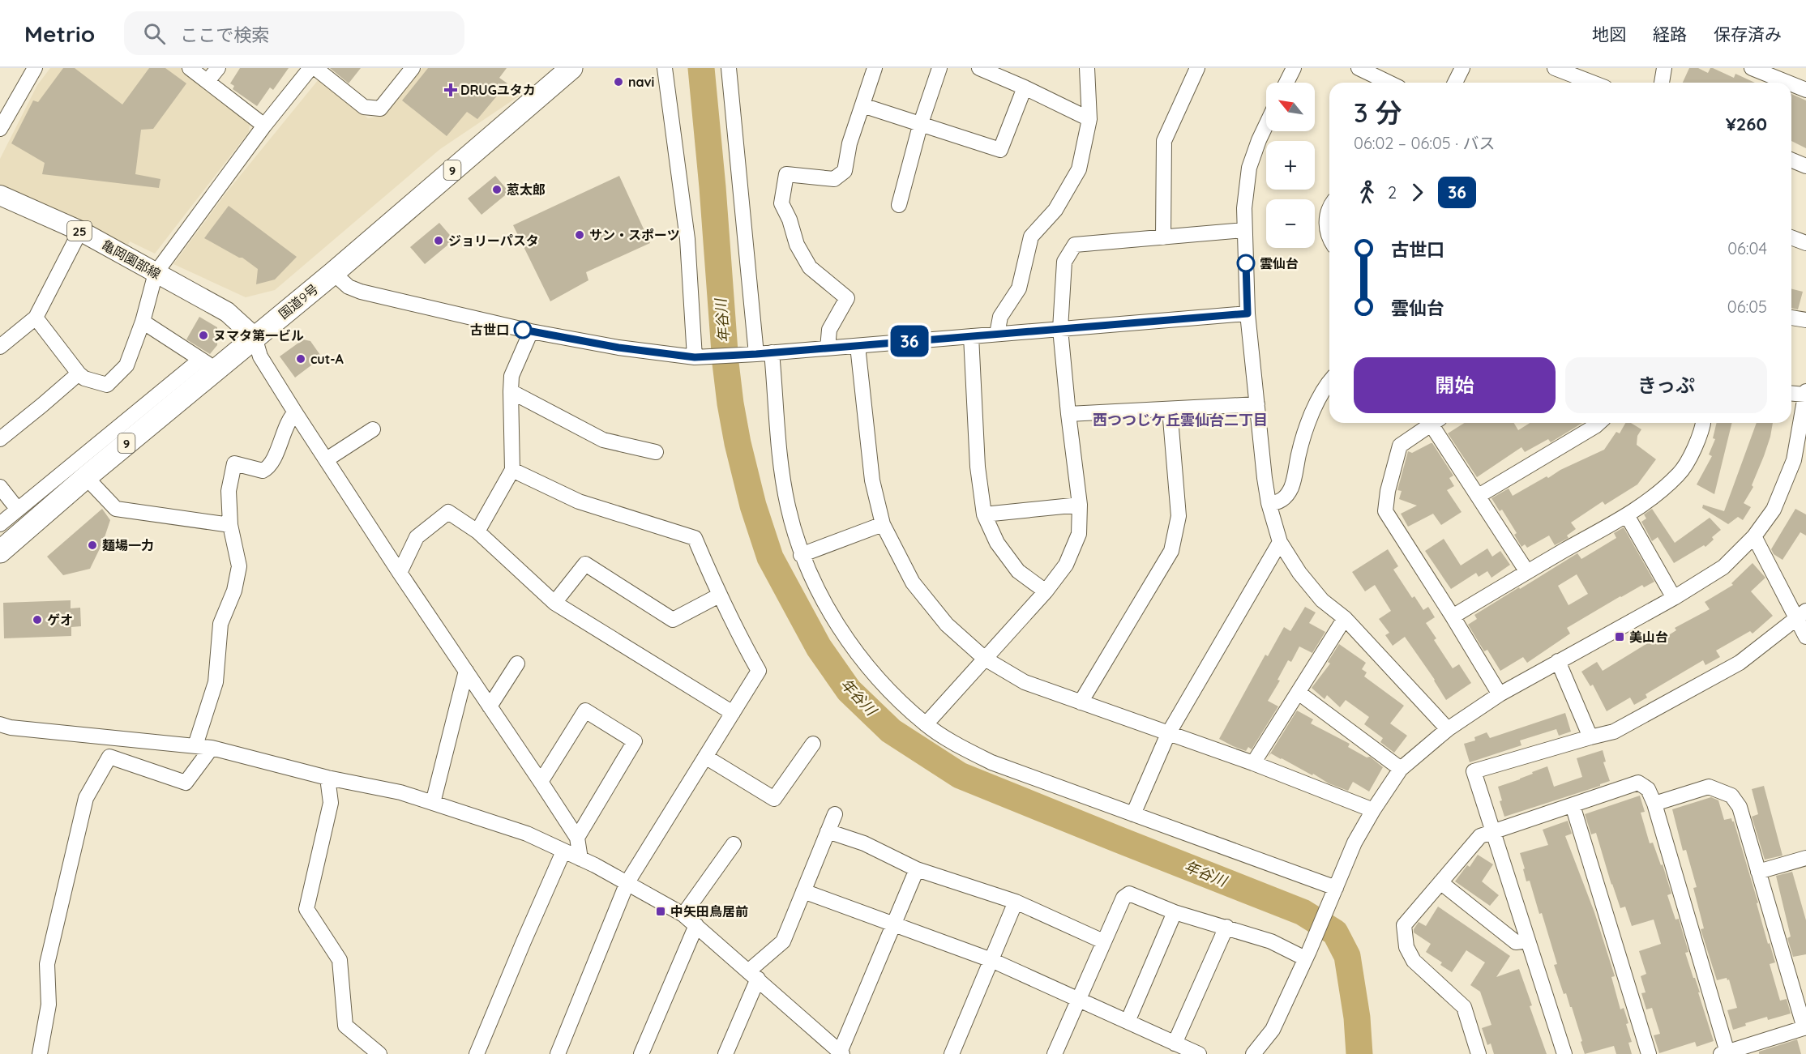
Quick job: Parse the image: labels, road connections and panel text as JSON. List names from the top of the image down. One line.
{"streets":{"highway":["9","国道9号"],"main road":["25","亀岡園部線"]},"crossings":[["亀岡園部線","国道9号"]],"districts":["西つつじケ丘雲仙台二丁目"],"water":["年谷川"],"places":{"other":["navi","荵太郎","サン・スポーツ","ジョリーパスタ","雲仙台","古世口","ヌマタ第一ビル","cut-A","麺場一力","ゲオ"],"health":["DRUGユタカ"],"transit":["美山台","中矢田鳥居前"]},"lines":["bus line 36"],"north":"top left","page":{"header":"Metrio","search":"ここで検索","nav":["地図","経路","保存済み"],"on_map":"36","map_buttons":["+","−"],"heading":["3 分","06:02 – 06:05 · バス","¥260"],"legs":["2","36"],"list":[{"name":"古世口","value":"06:04"},{"name":"雲仙台","value":"06:05"}],"buttons":["開始","きっぷ"]}}
